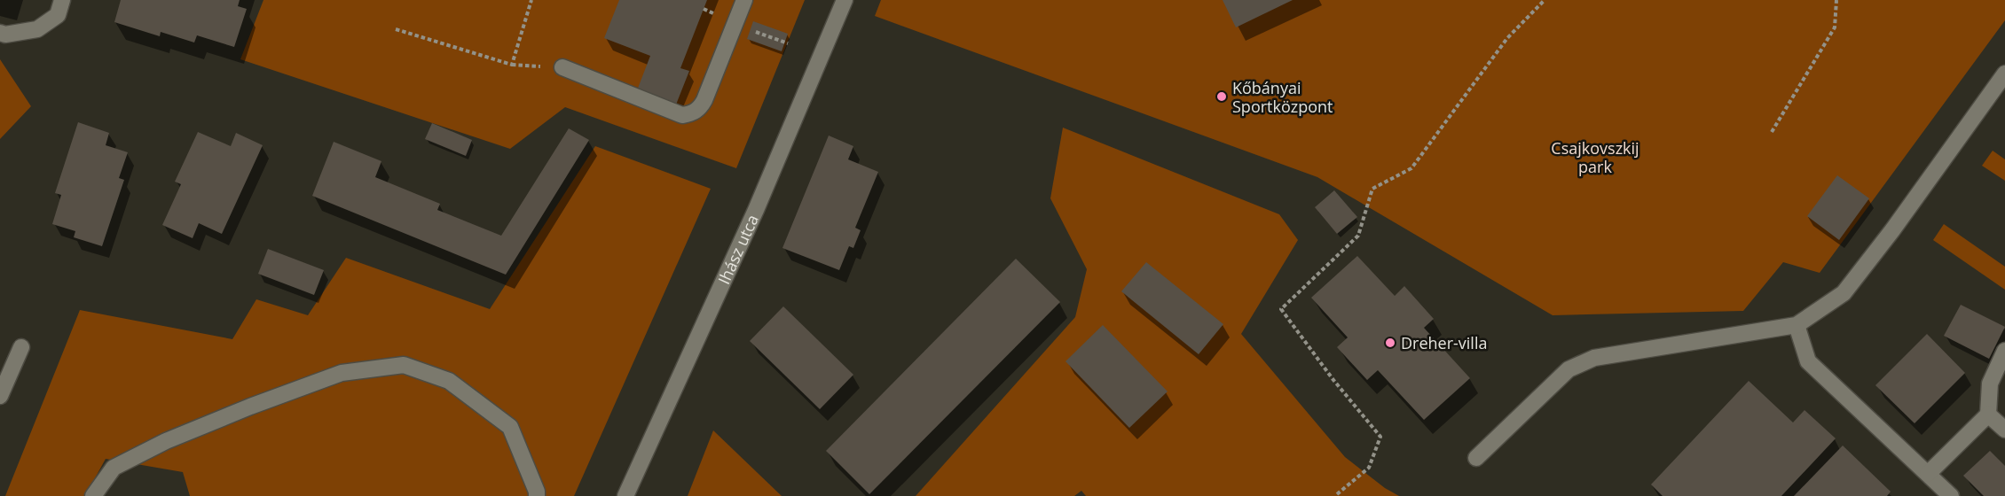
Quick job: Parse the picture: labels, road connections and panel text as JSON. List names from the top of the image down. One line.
{"streets":{"street":["Ihász utca"]},"parks":["Csajkovszkij park"],"places":["Kőbányai Sportközpont","Dreher-villa"]}
